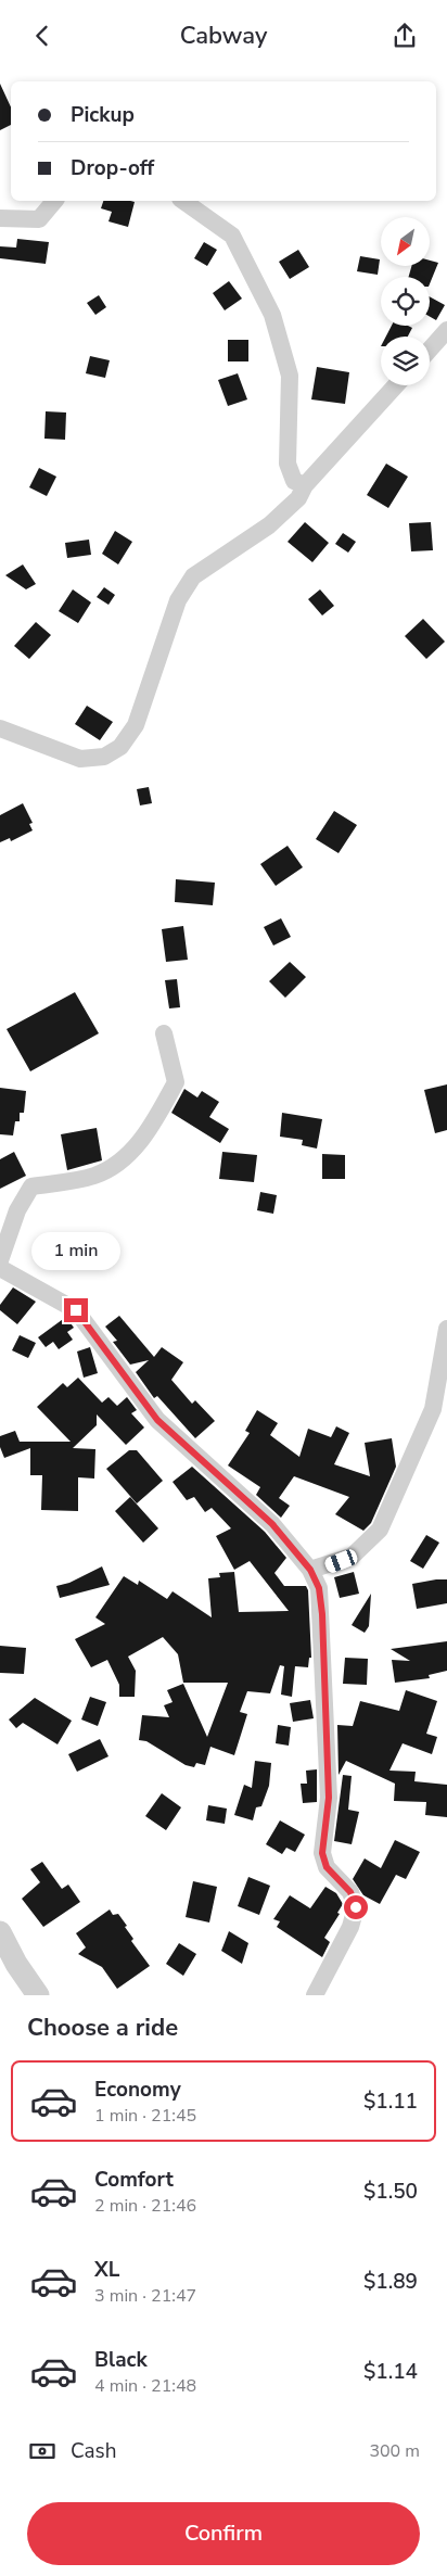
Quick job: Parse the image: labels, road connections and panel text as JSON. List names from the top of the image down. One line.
{"north":"bottom left","page":{"header":"Cabway","banner":["Pickup","Drop-off"],"bubble":"1 min","heading":"Choose a ride","list":[{"name":"Economy","note":"1 min · 21:45","value":"$1.11"},{"name":"Comfort","note":"2 min · 21:46","value":"$1.50"},{"name":"XL","note":"3 min · 21:47","value":"$1.89"},{"name":"Black","note":"4 min · 21:48","value":"$1.14"}],"pay":["Cash","300 m"],"buttons":"Confirm"}}
